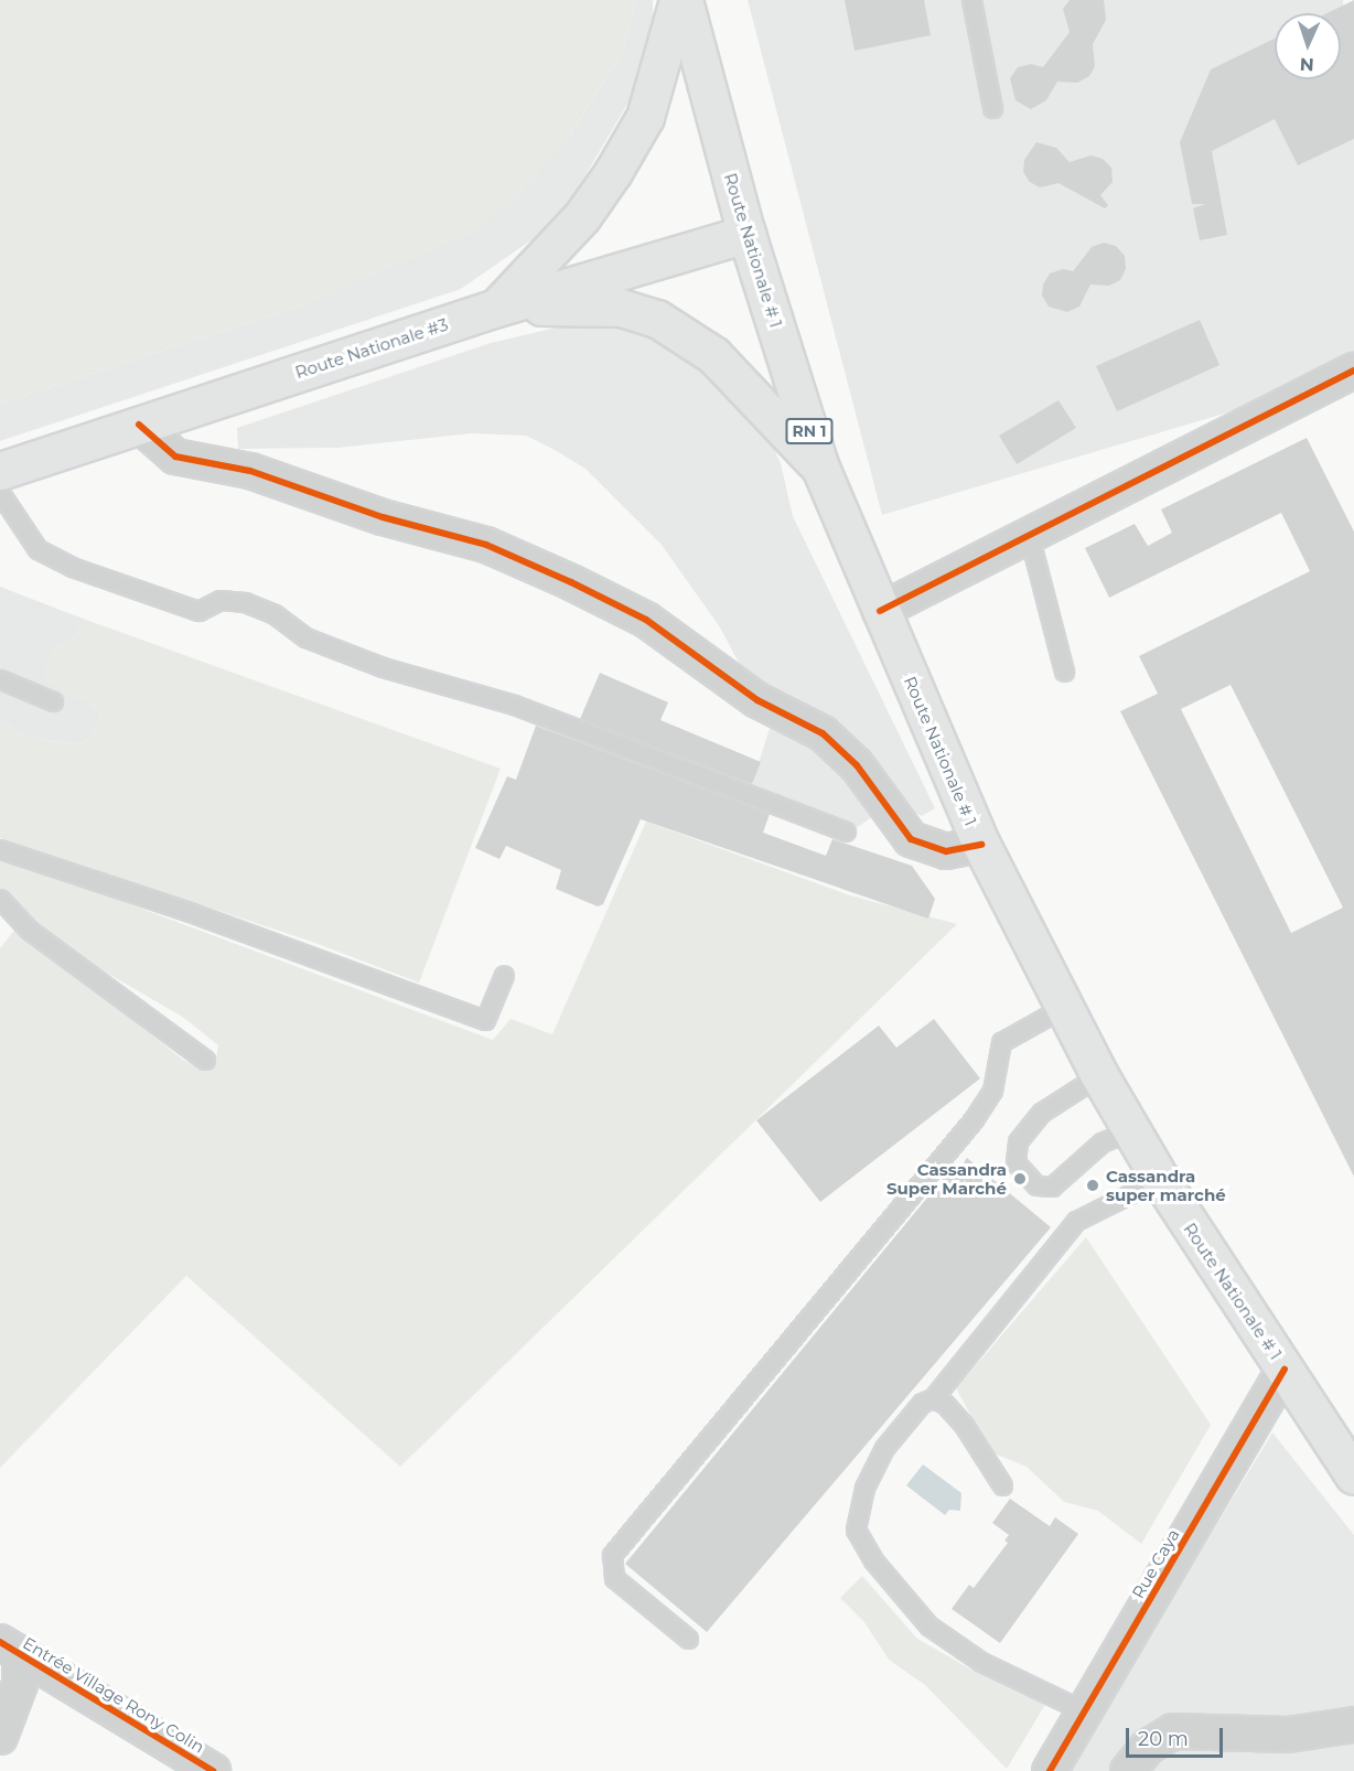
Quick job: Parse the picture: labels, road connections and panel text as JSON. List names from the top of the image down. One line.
{"streets":{"main road":["Route Nationale # 1","Route Nationale #3","RN 1"],"street":["Rue Caya","Entrée Village Rony Colin"]},"crossings":[["Route Nationale # 1","Route Nationale #3"],["Route Nationale # 1","Rue Caya"]],"places":["Cassandra Super Marché","Cassandra super marché"],"scale_bar":"20 m","north":"bottom"}
